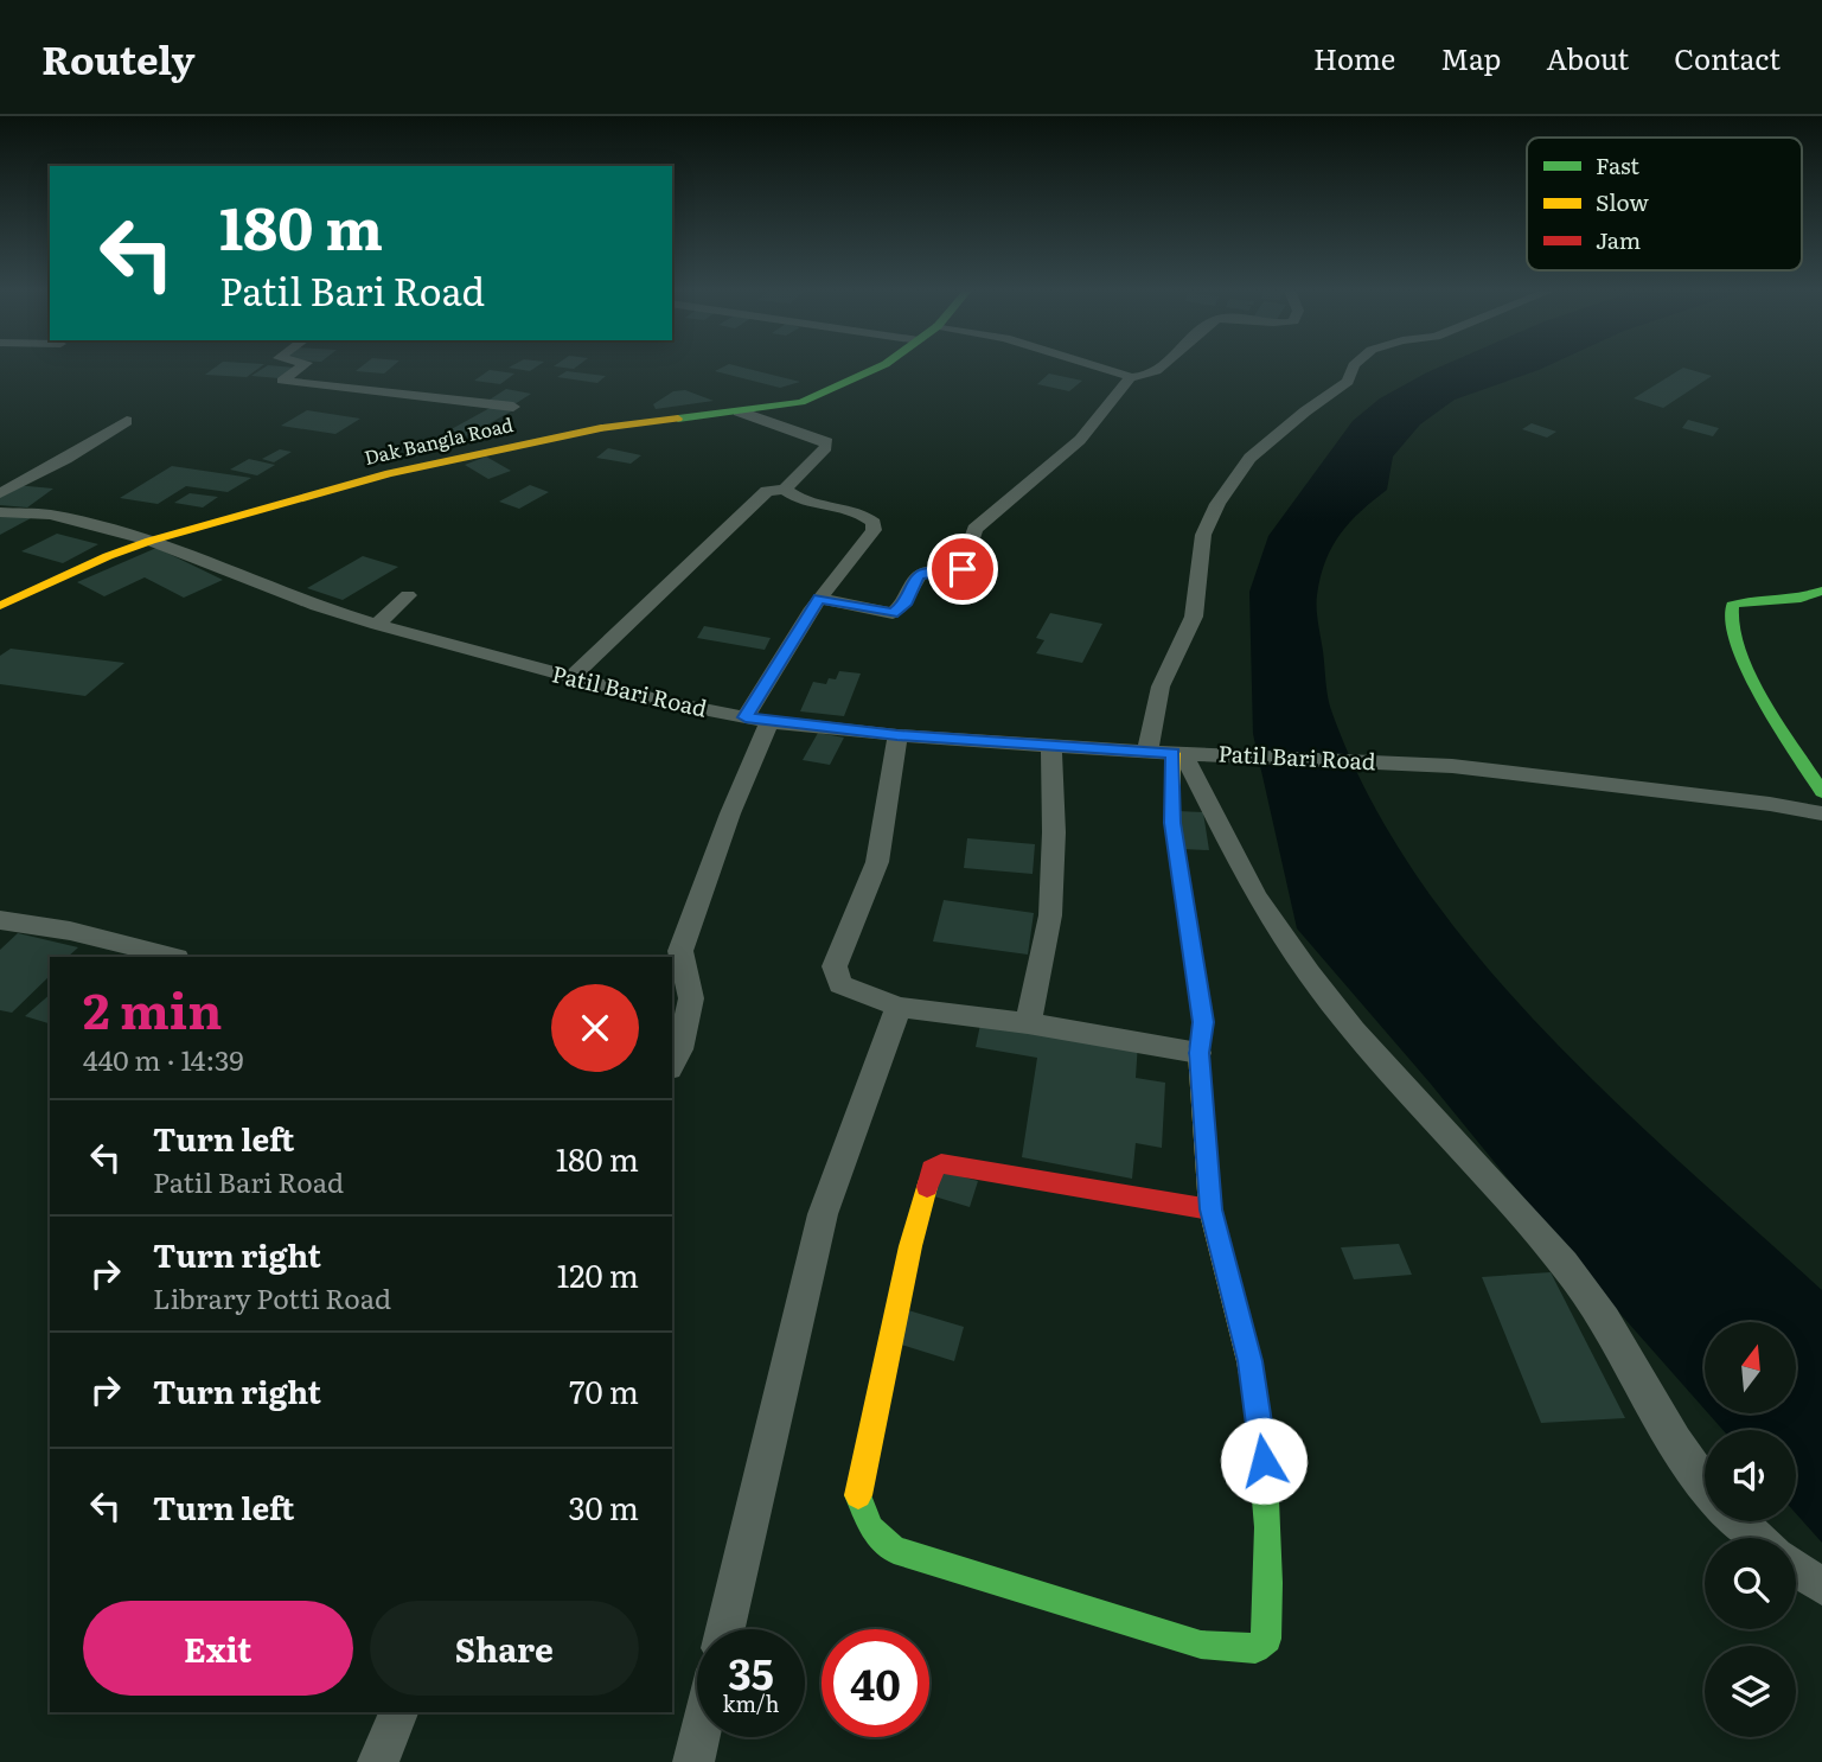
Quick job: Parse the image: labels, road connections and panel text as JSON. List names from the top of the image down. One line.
{"streets":{"street":["Dak Bangla Road","Patil Bari Road"]},"crossings":[["Dak Bangla Road","Patil Bari Road"]],"legend":["Fast","Slow","Jam"],"north":"top","page":{"header":"Routely","nav":["Home","Map","About","Contact"],"turn":["180 m","Patil Bari Road"],"heading":["2 min","440 m · 14:39"],"list":[{"name":"Turn left","note":"Patil Bari Road","value":"180 m"},{"name":"Turn right","note":"Library Potti Road","value":"120 m"},{"name":"Turn right","value":"70 m"},{"name":"Turn left","value":"30 m"}],"buttons":["Exit","Share"],"speed":"35 km/h","limit":"40"}}
